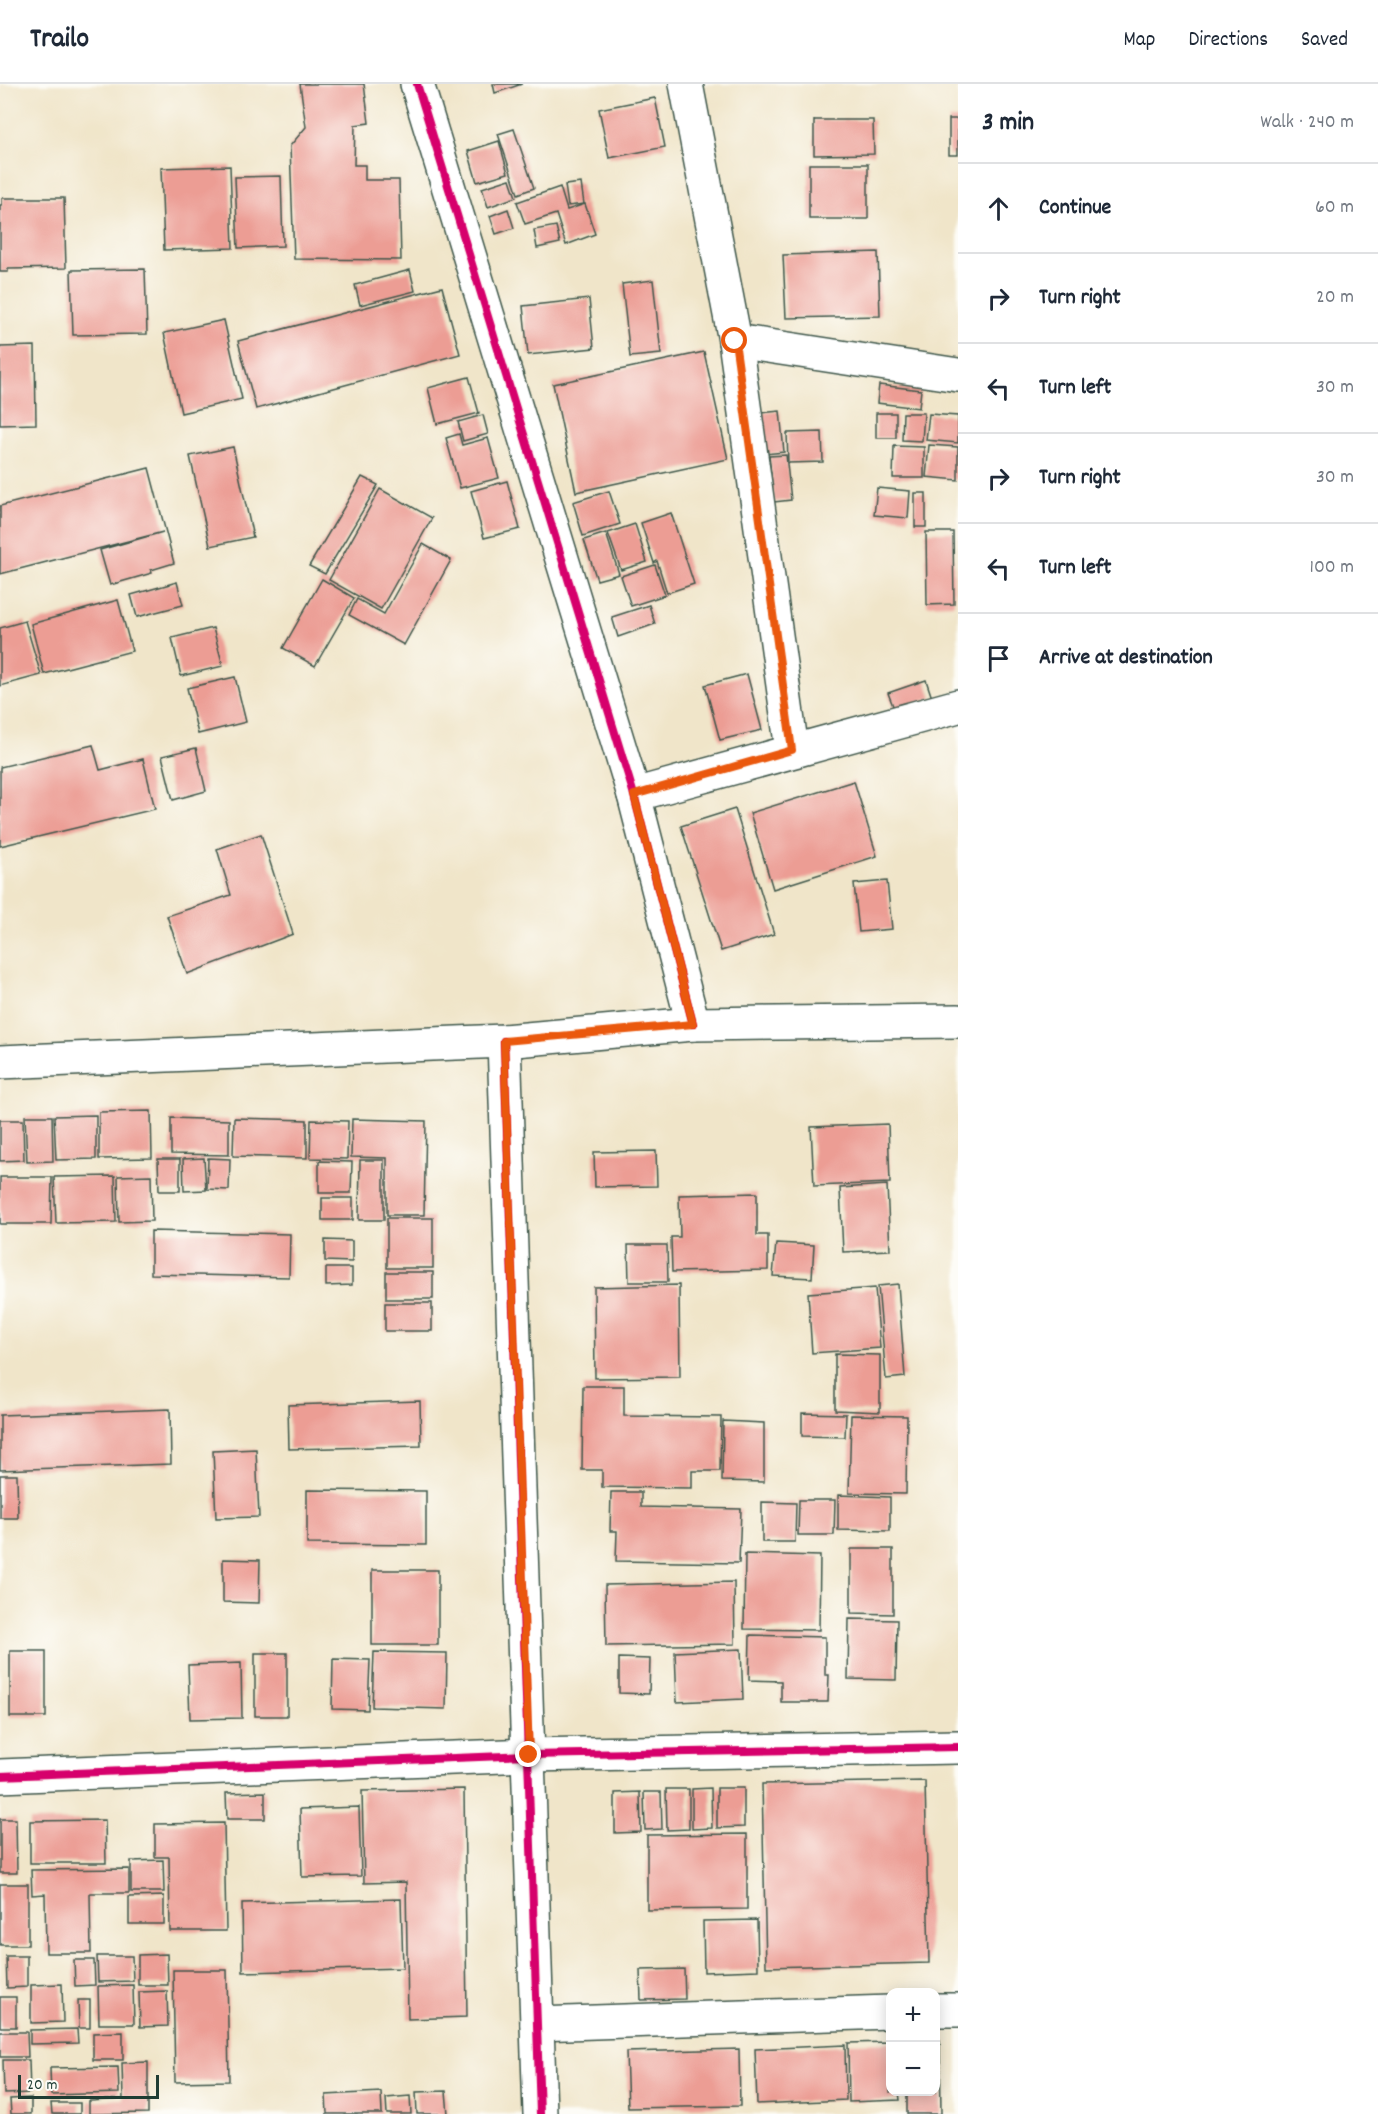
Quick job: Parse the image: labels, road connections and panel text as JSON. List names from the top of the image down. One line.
{"scale_bar":"20 m","page":{"header":"Trailo","nav":["Map","Directions","Saved"],"heading":["3 min","Walk · 240 m"],"list":[["Continue","60 m"],["Turn right","20 m"],["Turn left","30 m"],["Turn right","30 m"],["Turn left","100 m"],"Arrive at destination"],"map_buttons":["+","−"],"scale":"20 m"}}
